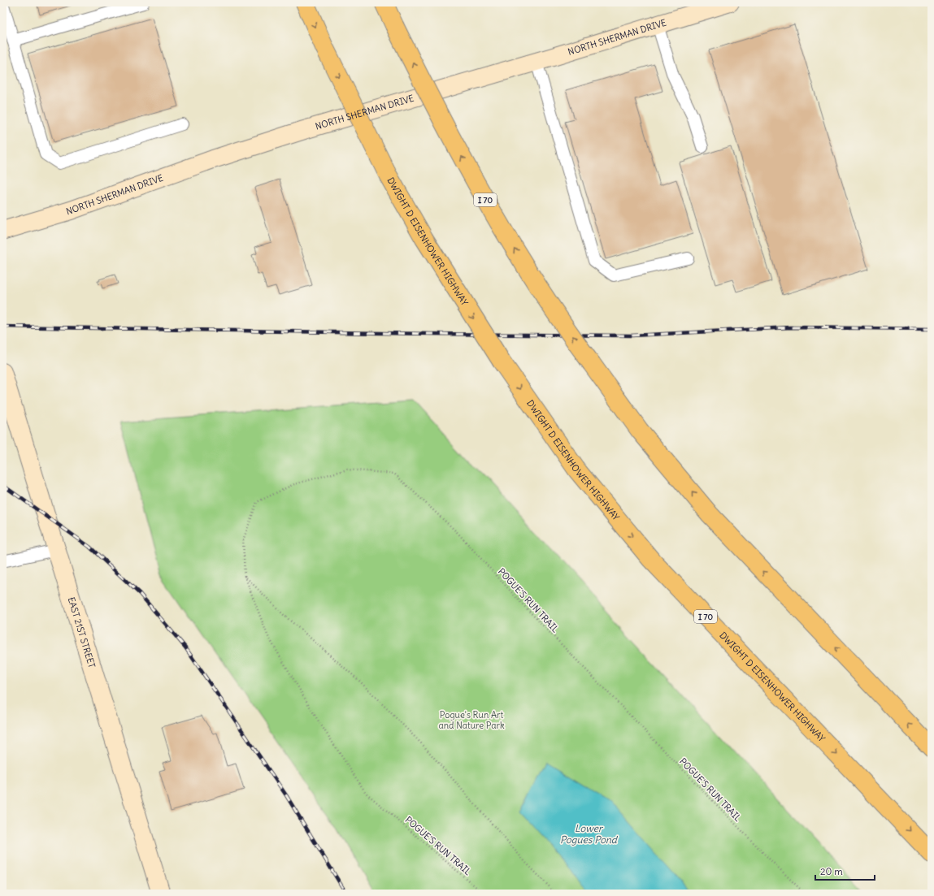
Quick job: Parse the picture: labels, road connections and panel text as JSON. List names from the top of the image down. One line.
{"streets":{"highway":["I 70","DWIGHT D EISENHOWER HIGHWAY"],"main road":["NORTH SHERMAN DRIVE","EAST 21ST STREET"],"path":["POGUE'S RUN TRAIL"]},"water":["Lower Pogues Pond"],"parks":["Pogue's Run Art and Nature Park"],"scale_bar":"20 m"}
